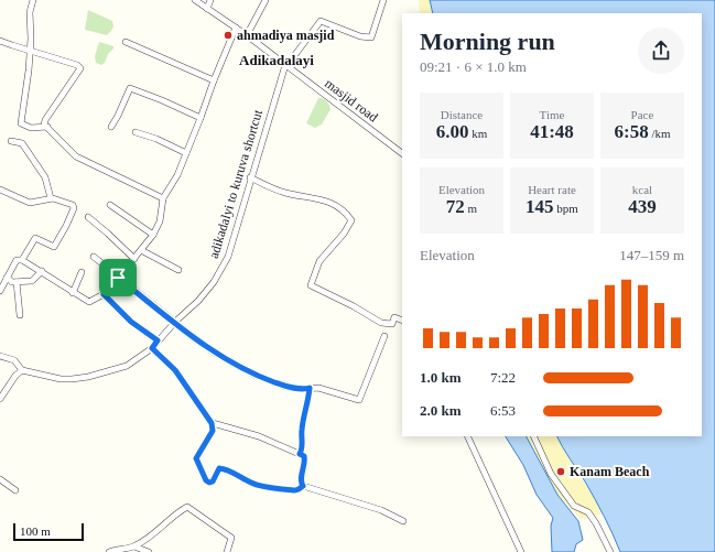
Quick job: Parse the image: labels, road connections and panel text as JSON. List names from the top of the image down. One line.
{"streets":{"street":["masjid road","adikadalyi to kuruva shortcut"]},"crossings":[["masjid road","adikadalyi to kuruva shortcut"]],"districts":["Adikadalayi"],"places":["ahmadiya masjid","Kanam Beach"],"scale_bar":"100 m","page":{"heading":["Morning run","09:21 · 6 × 1.0 km"],"stats":[["Distance","6.00 km"],["Time","41:48"],["Pace","6:58 /km"],["Elevation","72 m"],["Heart rate","145 bpm"],["kcal","439"]],"chart":["Elevation","147–159 m"],"list":[{"name":"1.0 km","note":"7:22"},{"name":"2.0 km","note":"6:53"}],"scale":"100 m"}}
